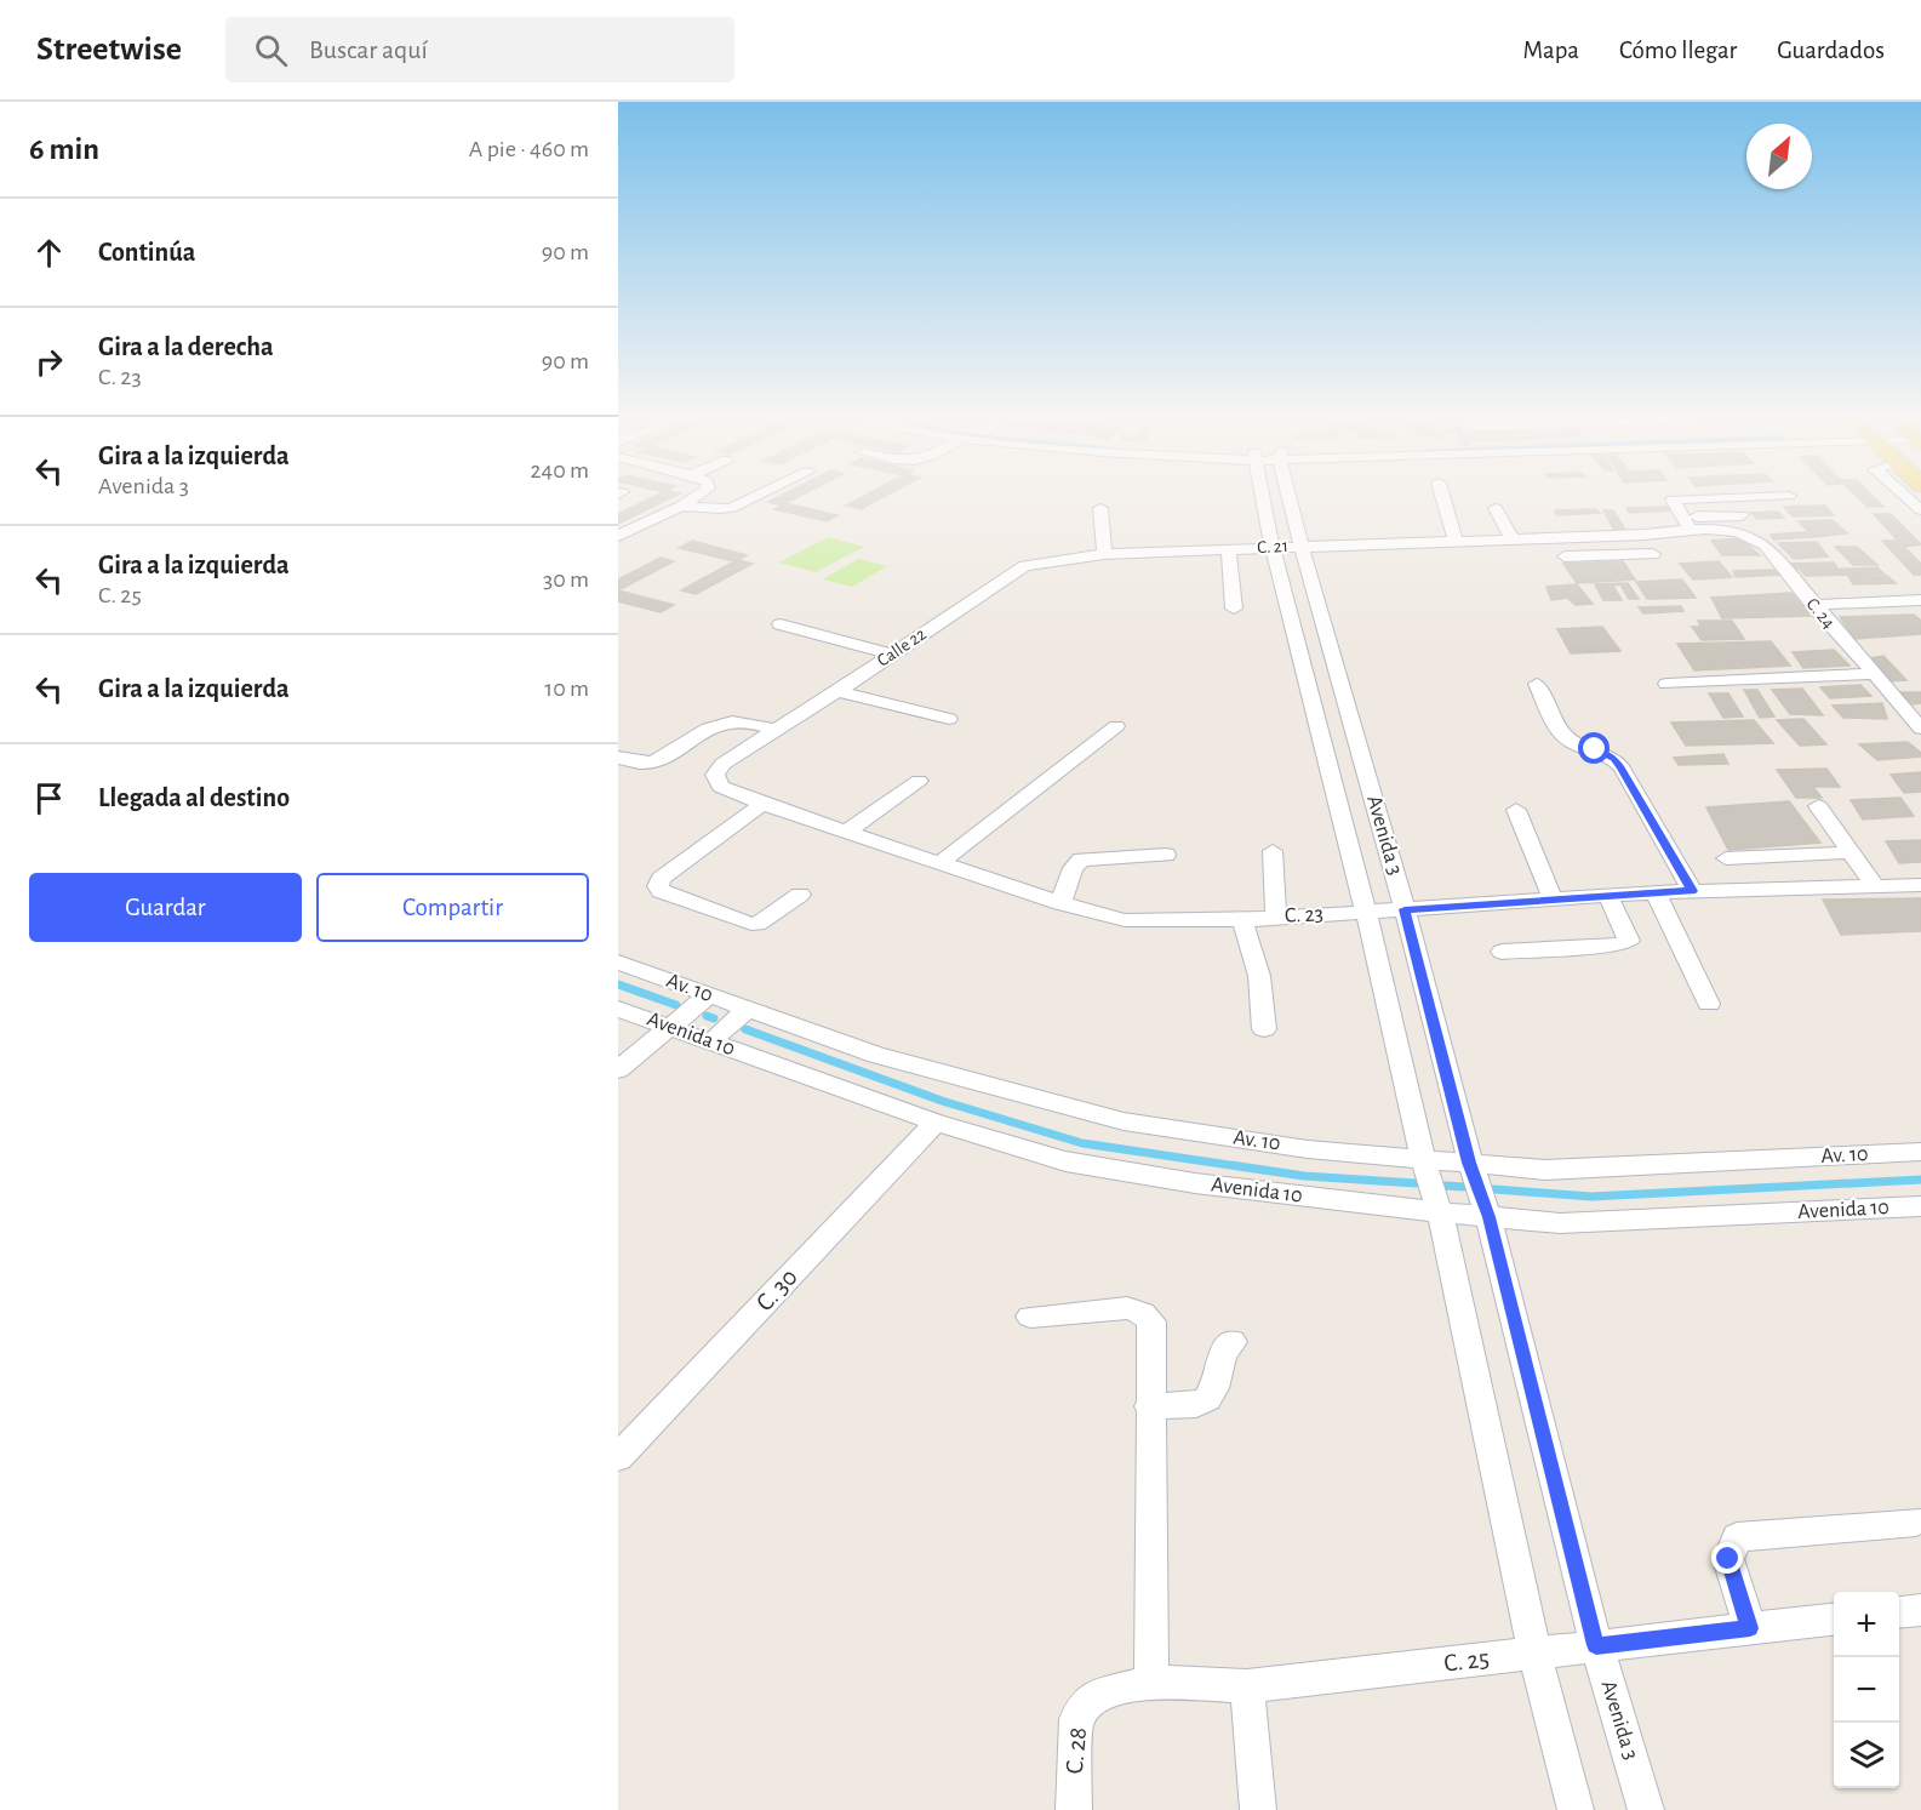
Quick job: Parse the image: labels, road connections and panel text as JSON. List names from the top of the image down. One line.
{"streets":{"street":["C. 21","C. 24","Calle 22","Avenida 3","C. 23","Av. 10","Avenida 10","C. 30","C. 25","C. 28"]},"crossings":[["C. 21","C. 24"],["C. 21","Calle 22"],["C. 21","Avenida 3"],["Calle 22","C. 23"],["Avenida 3","C. 23"],["Avenida 3","Av. 10"],["Avenida 3","Avenida 10"],["Avenida 3","C. 25"],["Avenida 10","C. 30"],["C. 25","C. 28"]],"north":"top right","page":{"header":"Streetwise","search":"Buscar aquí","nav":["Mapa","Cómo llegar","Guardados"],"heading":["6 min","A pie · 460 m"],"list":[["Continúa","90 m"],["Gira a la derecha","C. 23","90 m"],["Gira a la izquierda","Avenida 3","240 m"],["Gira a la izquierda","C. 25","30 m"],["Gira a la izquierda","10 m"],"Llegada al destino"],"buttons":["Guardar","Compartir"],"map_buttons":["+","−"]}}
